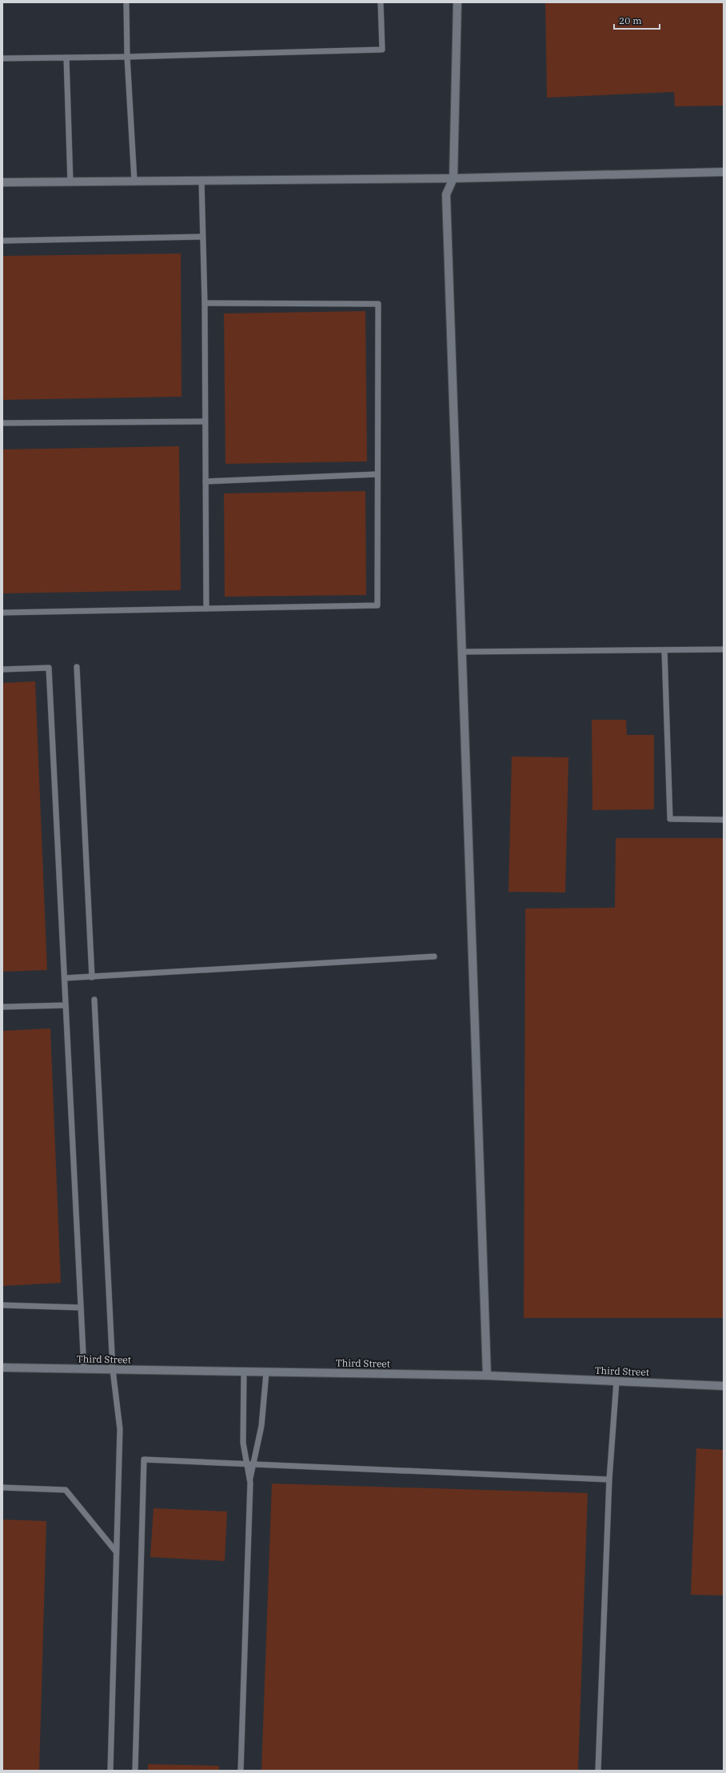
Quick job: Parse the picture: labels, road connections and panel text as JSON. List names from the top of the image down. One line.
{"streets":{"street":["Third Street"]},"scale_bar":"20 m"}
